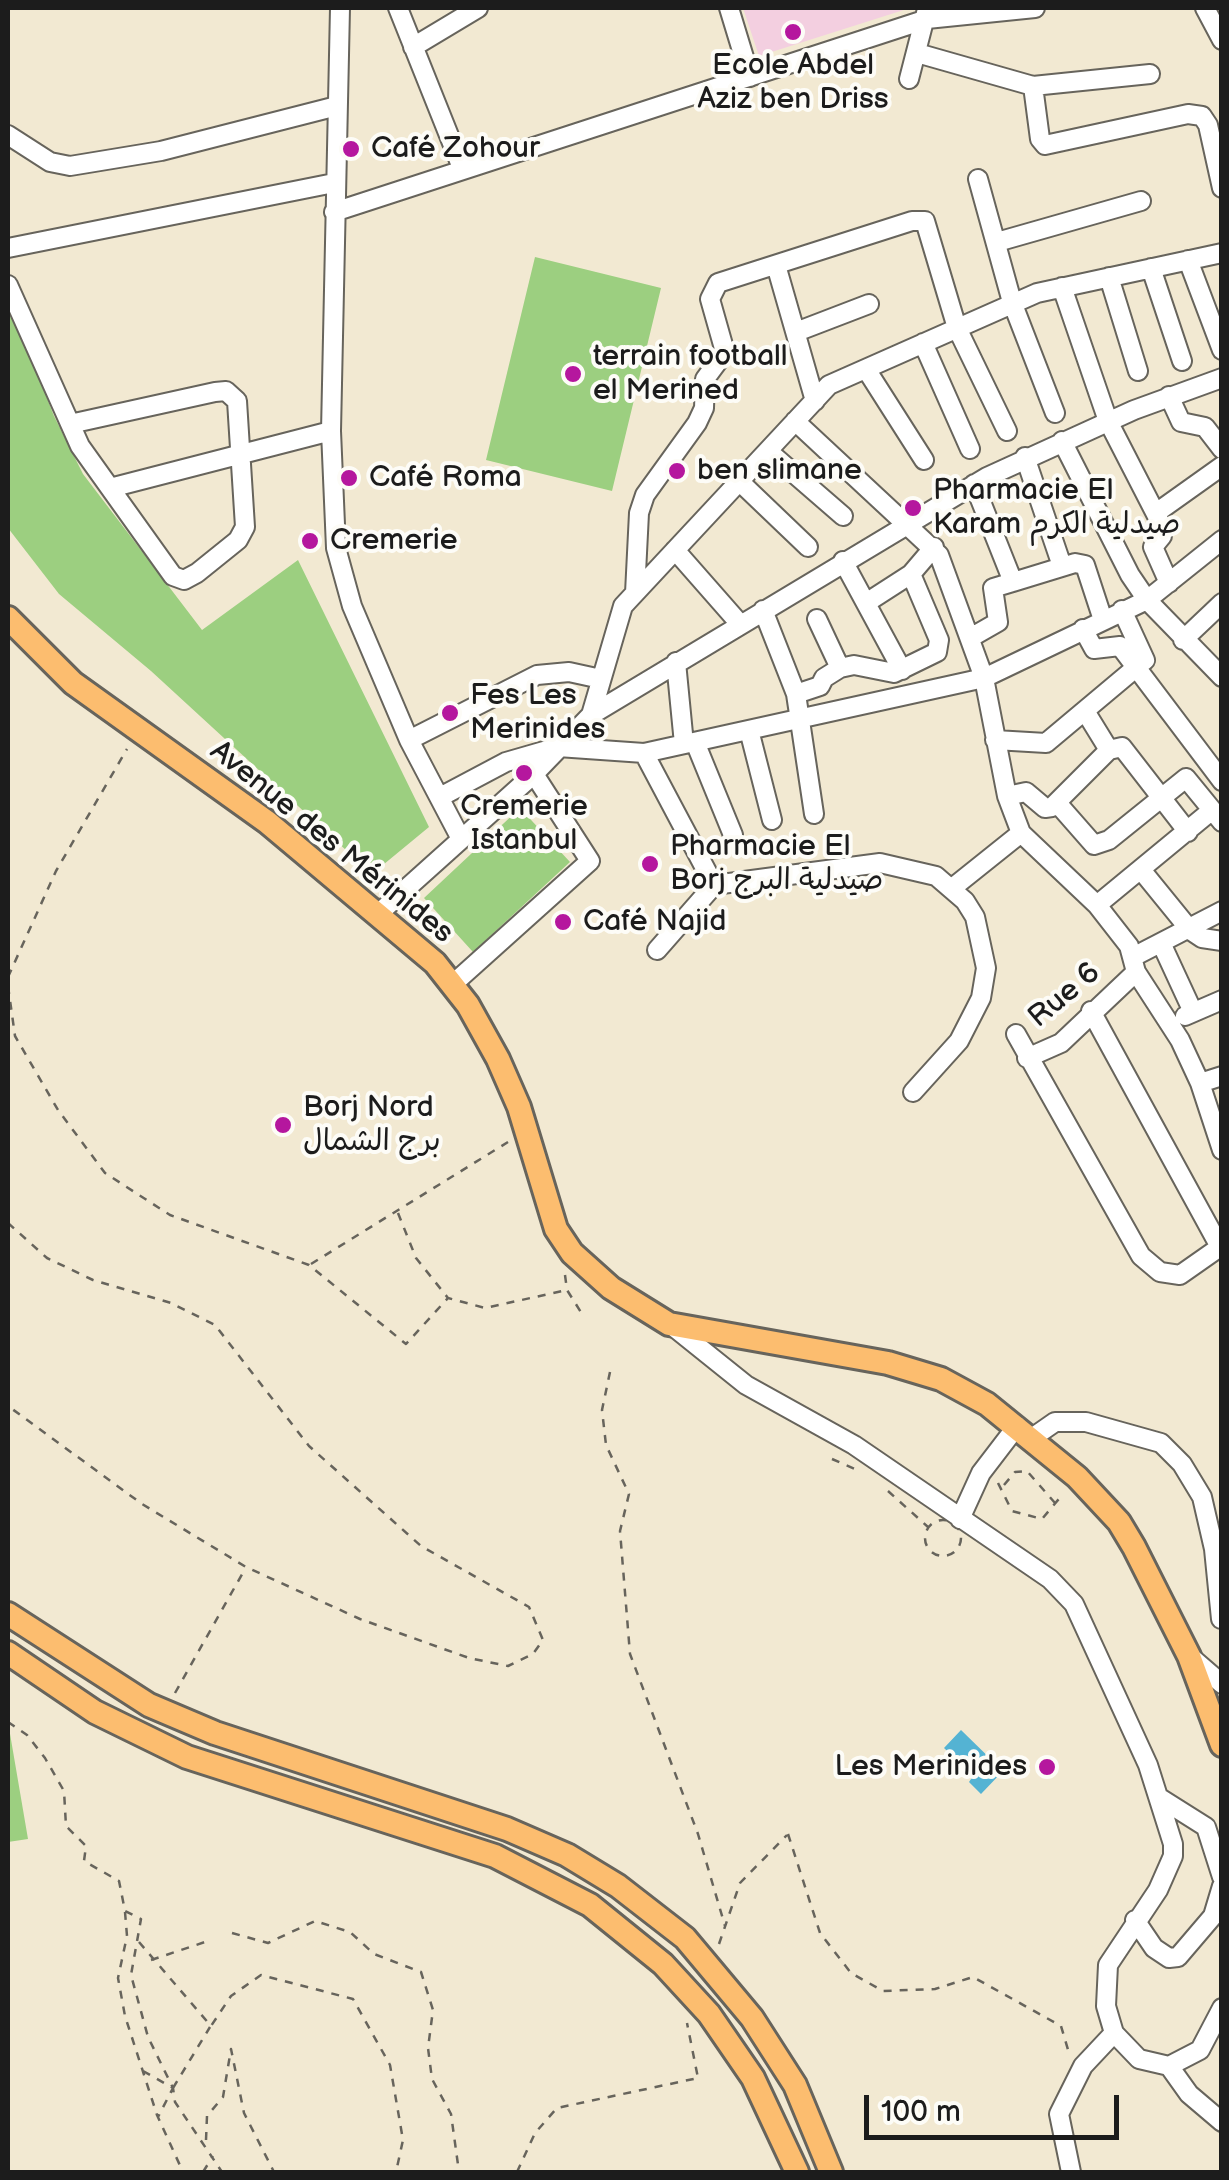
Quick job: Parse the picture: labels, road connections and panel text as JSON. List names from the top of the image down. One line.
{"streets":{"main road":["Avenue des Mérinides"],"street":["Rue 6"]},"places":["Ecole Abdel Aziz ben Driss","Café Zohour","terrain football el Merined","ben slimane","Café Roma","Pharmacie El Karam صيدلية الكرم","Cremerie","Fes Les Merinides","Cremerie Istanbul","Pharmacie El Borj صيدلية البرج","Café Najid","Borj Nord برج الشمال","Les Merinides"],"scale_bar":"100 m"}
